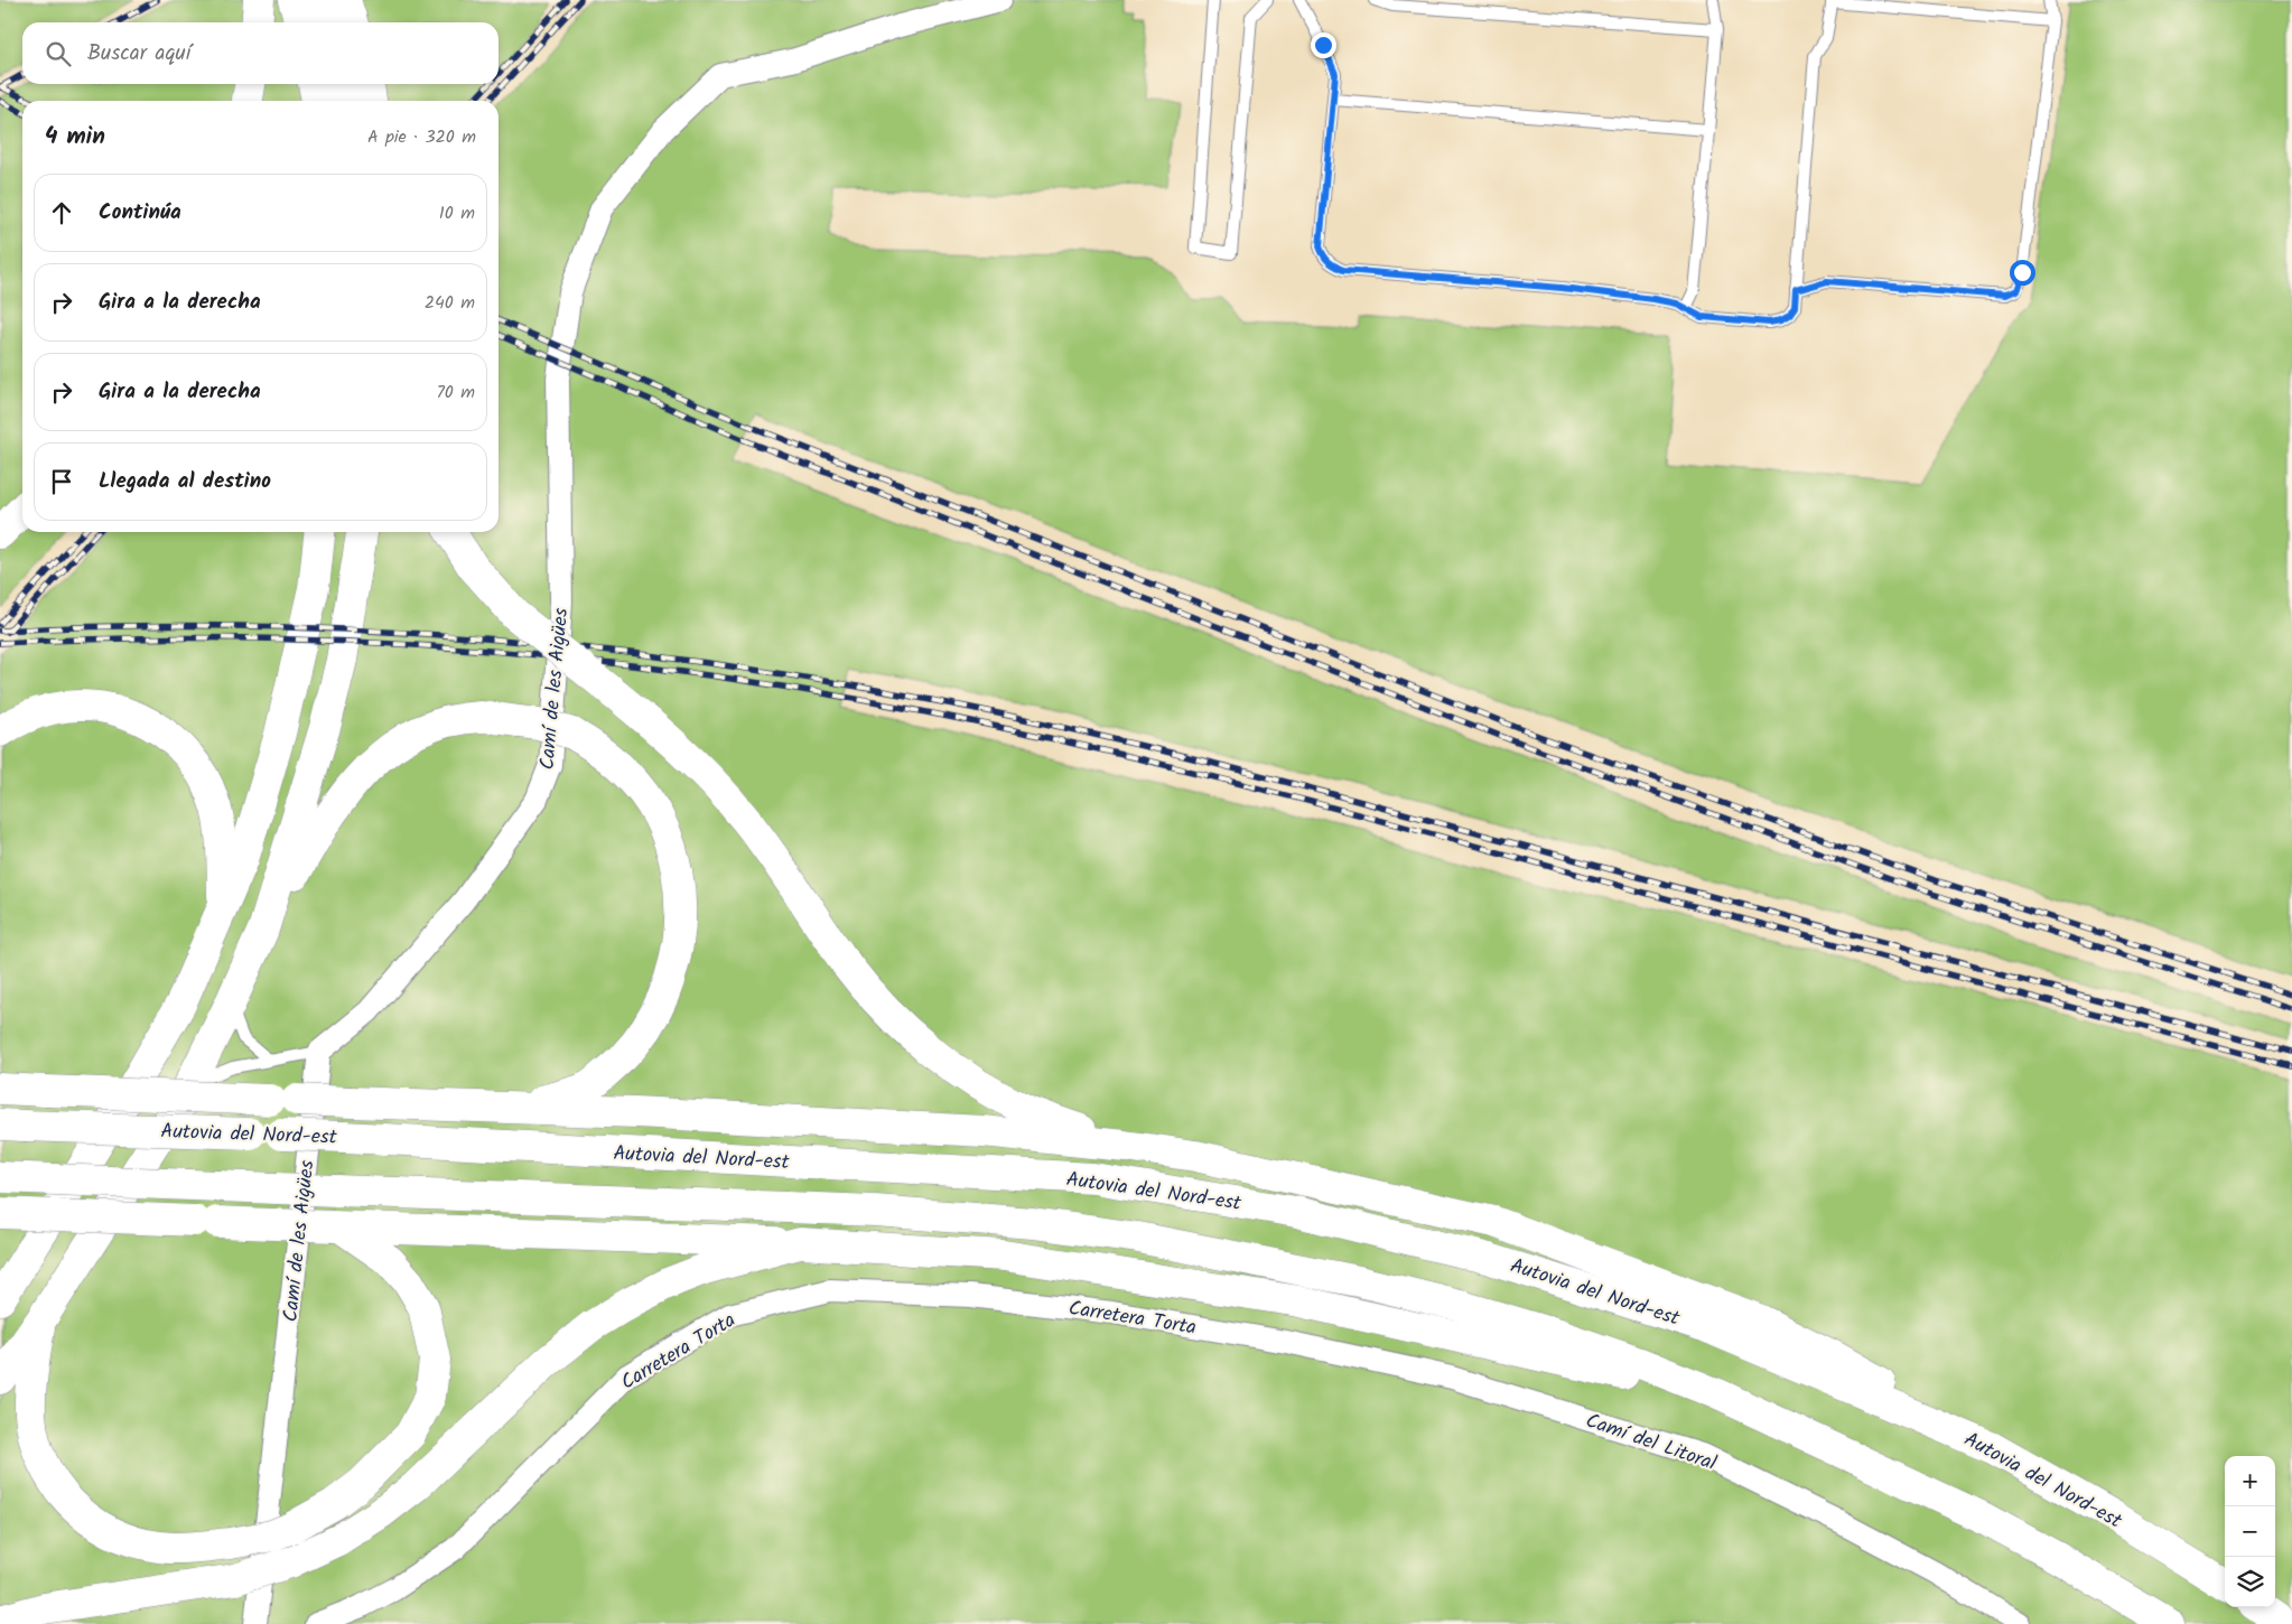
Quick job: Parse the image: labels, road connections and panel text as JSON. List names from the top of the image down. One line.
{"streets":{"highway":["Autovia del Nord-est"],"street":["Camí de les Aigües","Carretera Torta","Camí del Litoral"]},"crossings":[["Carretera Torta","Camí del Litoral"]],"page":{"search":"Buscar aquí","heading":["4 min","A pie · 320 m"],"list":[["Continúa","10 m"],["Gira a la derecha","240 m"],["Gira a la derecha","70 m"],"Llegada al destino"],"map_buttons":["+","−"]}}
